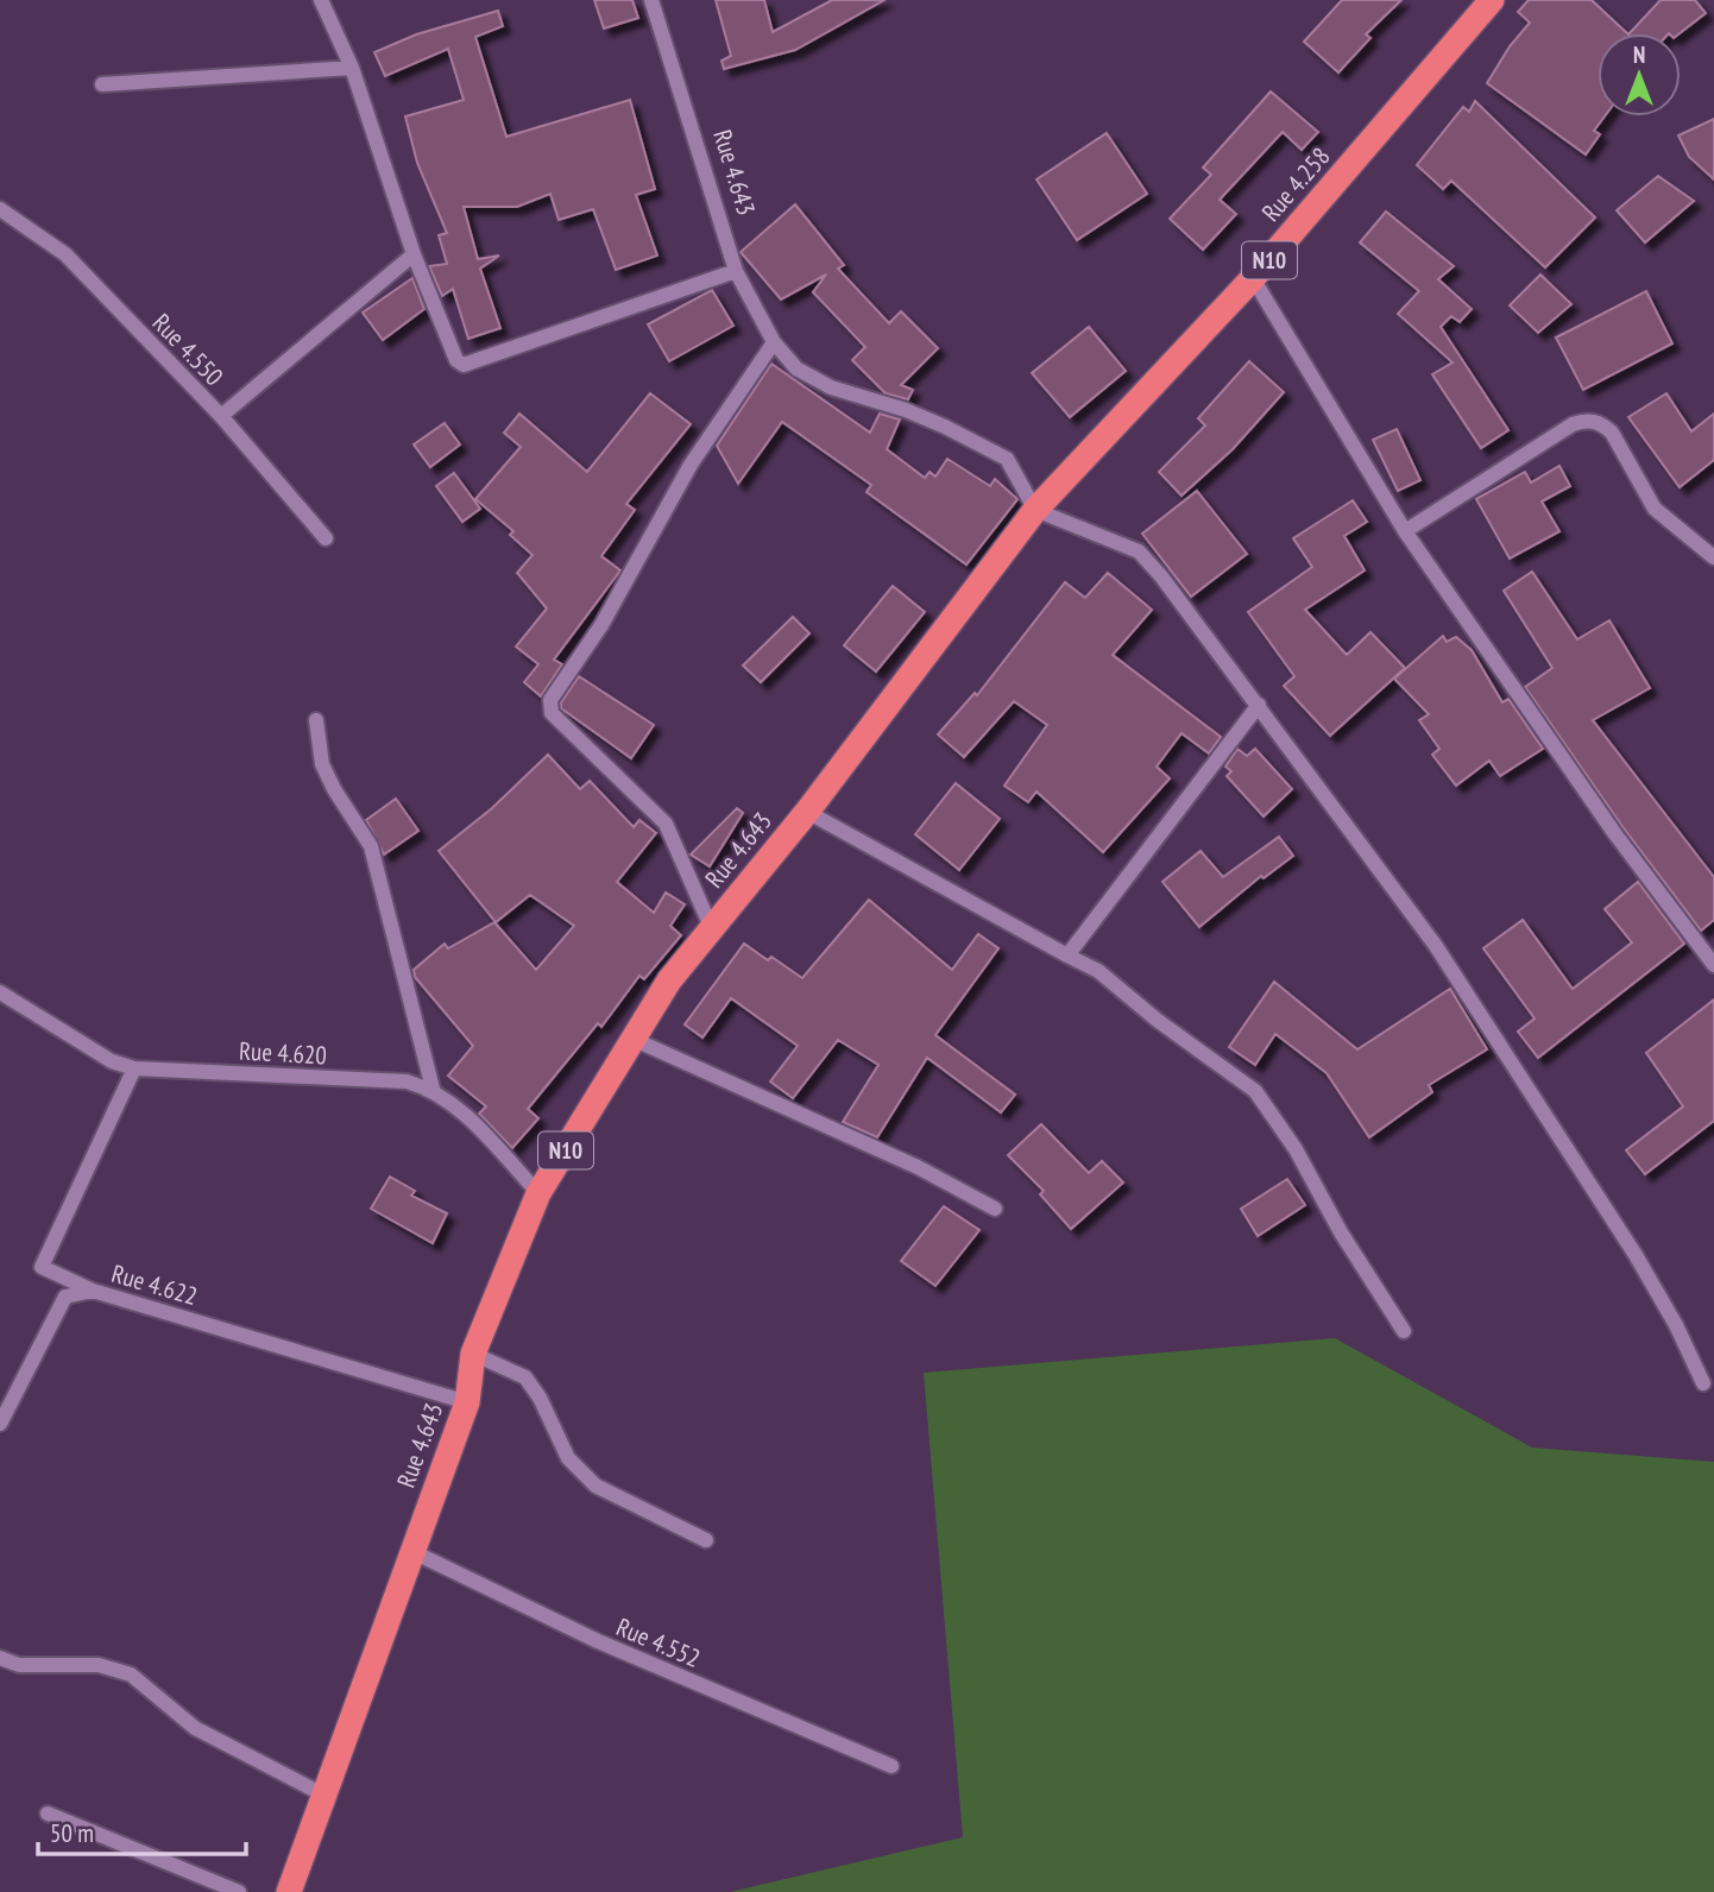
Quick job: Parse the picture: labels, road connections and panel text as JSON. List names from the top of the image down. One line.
{"streets":{"highway":["Rue 4.643","Rue 4.258","N10"],"street":["Rue 4.550","Rue 4.620","Rue 4.622","Rue 4.552"]},"crossings":[["Rue 4.643","Rue 4.258"],["Rue 4.643","Rue 4.620"],["Rue 4.643","Rue 4.622"],["Rue 4.643","Rue 4.552"],["Rue 4.620","Rue 4.622"]],"scale_bar":"50 m","north":"top"}
